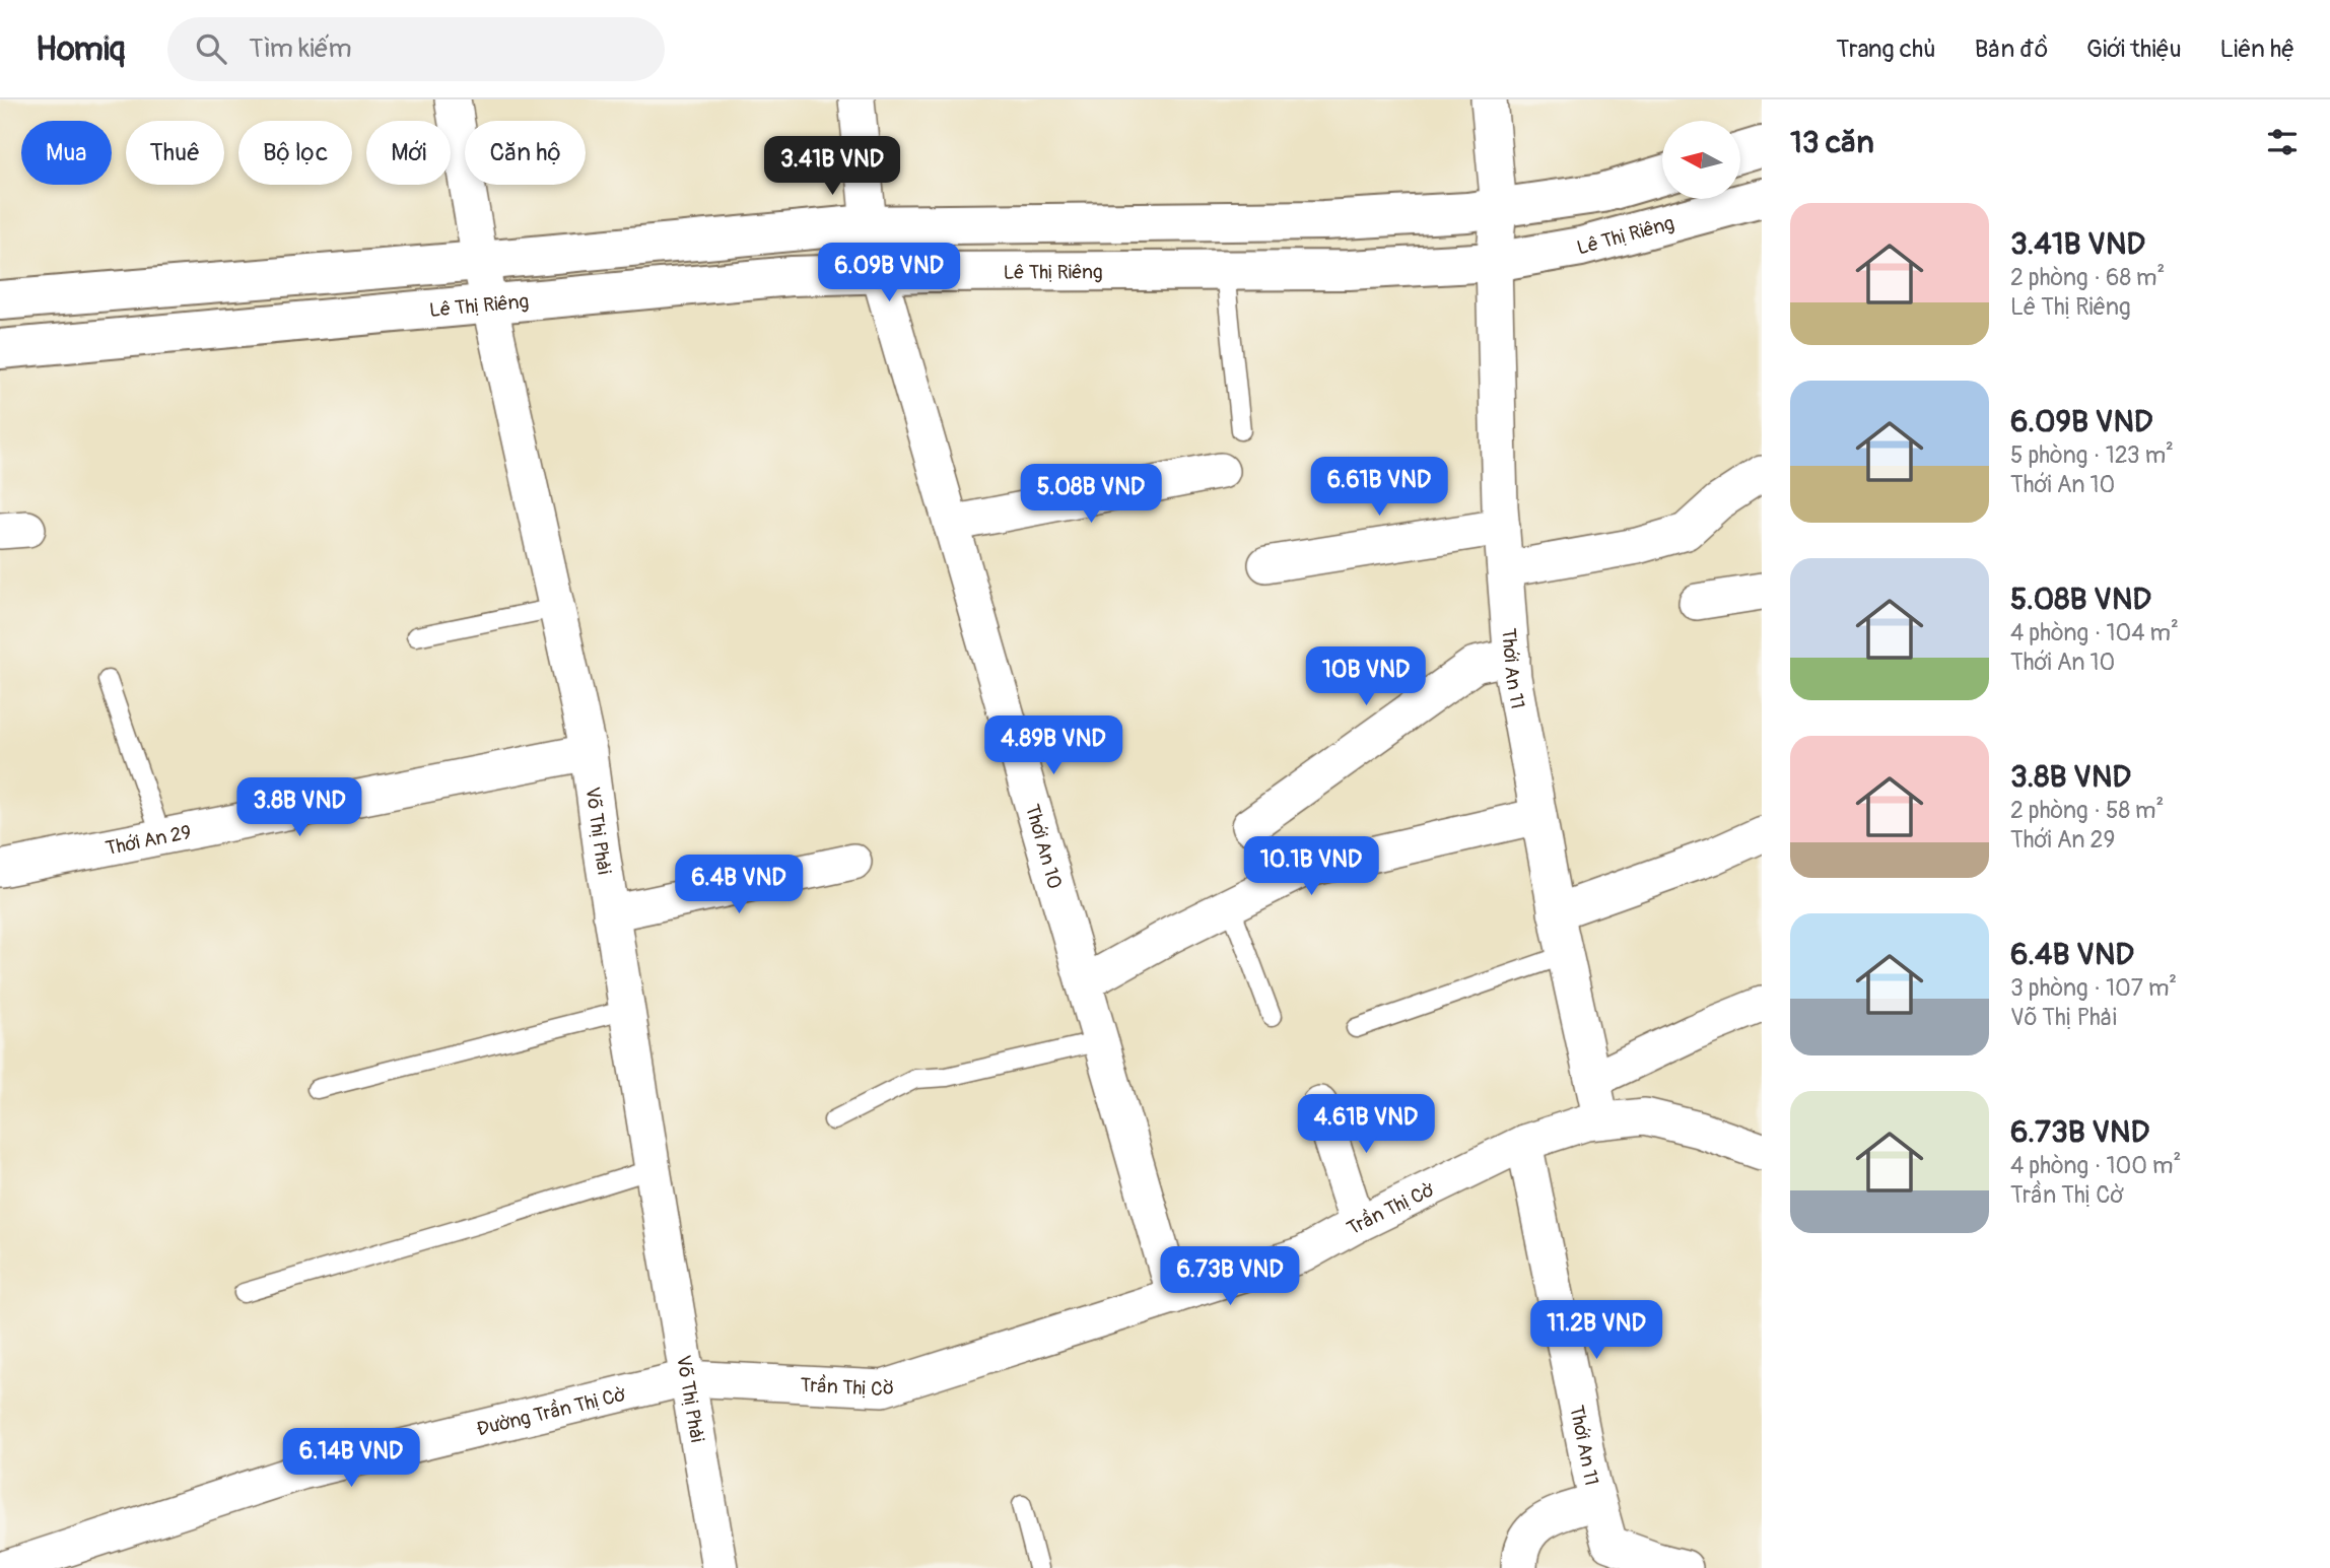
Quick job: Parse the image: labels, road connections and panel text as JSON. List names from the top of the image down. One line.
{"streets":{"street":["Lê Thị Riêng","Thới An 11","Võ Thị Phải","Thới An 29","Thới An 10","Trần Thị Cờ","Đường Trần Thị Cờ"]},"crossings":[["Lê Thị Riêng","Thới An 11"],["Lê Thị Riêng","Võ Thị Phải"],["Lê Thị Riêng","Thới An 10"],["Thới An 11","Trần Thị Cờ"],["Võ Thị Phải","Thới An 29"],["Võ Thị Phải","Trần Thị Cờ"],["Võ Thị Phải","Đường Trần Thị Cờ"],["Thới An 10","Trần Thị Cờ"],["Trần Thị Cờ","Đường Trần Thị Cờ"]],"north":"left","page":{"header":"Homiq","search":"Tìm kiếm","nav":["Trang chủ","Bản đồ","Giới thiệu","Liên hệ"],"heading":"13 căn","chip":["Mua","Thuê","Bộ lọc","Mới","Căn hộ"],"price":["3.41B VND","6.09B VND","6.61B VND","5.08B VND","10B VND","4.89B VND","3.8B VND","10.1B VND","6.4B VND","4.61B VND","6.73B VND","11.2B VND","6.14B VND"],"list":[{"name":"3.41B VND","note":"2 phòng · 68 m² · Lê Thị Riêng"},{"name":"6.09B VND","note":"5 phòng · 123 m² · Thới An 10"},{"name":"5.08B VND","note":"4 phòng · 104 m² · Thới An 10"},{"name":"3.8B VND","note":"2 phòng · 58 m² · Thới An 29"},{"name":"6.4B VND","note":"3 phòng · 107 m² · Võ Thị Phải"},{"name":"6.73B VND","note":"4 phòng · 100 m² · Trần Thị Cờ"}]}}
